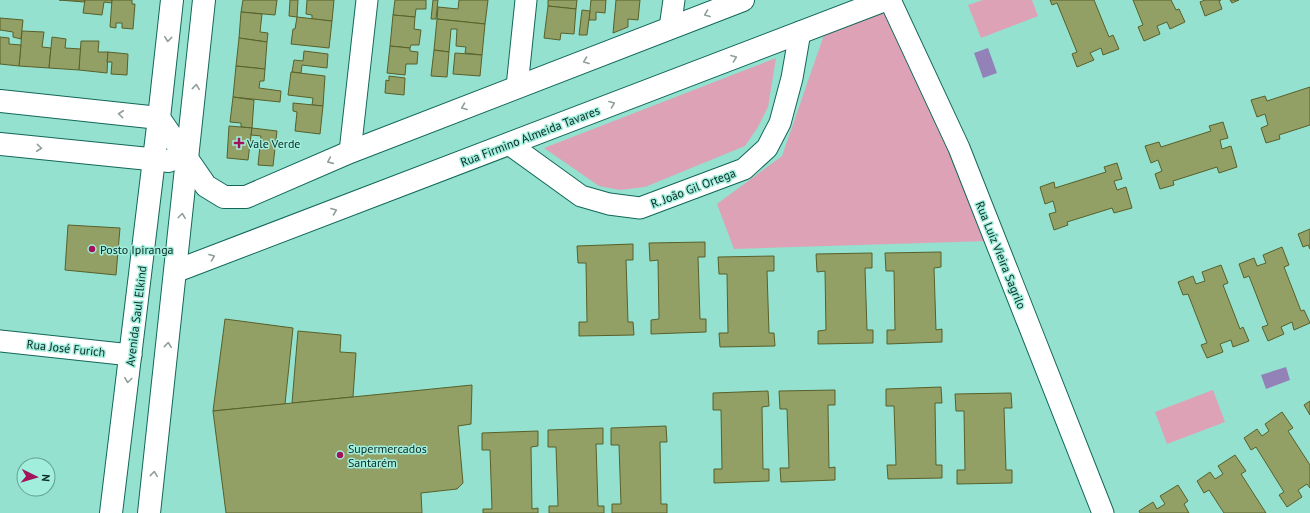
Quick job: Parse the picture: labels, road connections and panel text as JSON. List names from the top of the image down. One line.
{"streets":{"main road":["Rua Firmino Almeida Tavares","Avenida Saul Elkind"],"street":["R. João Gil Ortega","Rua Luíz Vieira Sagrilo","Rua José Furich"]},"crossings":[["Rua Firmino Almeida Tavares","R. João Gil Ortega"],["Avenida Saul Elkind","Rua José Furich"]],"places":{"health":["Vale Verde"],"other":["Posto Ipiranga","Supermercados Santarém"]},"north":"right"}
